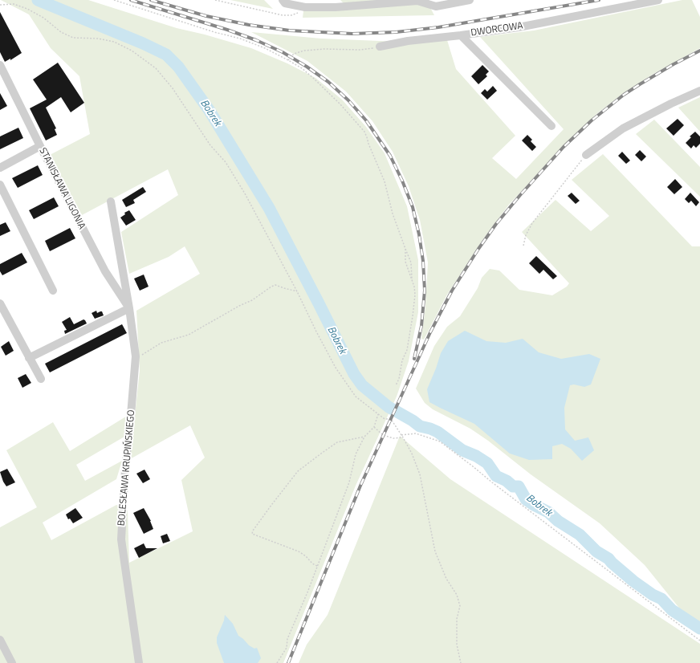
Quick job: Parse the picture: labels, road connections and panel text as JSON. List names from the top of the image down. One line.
{"streets":{"street":["DWORCOWA","STANISŁAWA LIGONIA","BOLESŁAWA KRUPIŃSKIEGO"]},"crossings":[["STANISŁAWA LIGONIA","BOLESŁAWA KRUPIŃSKIEGO"]],"water":["Bobrek"]}
